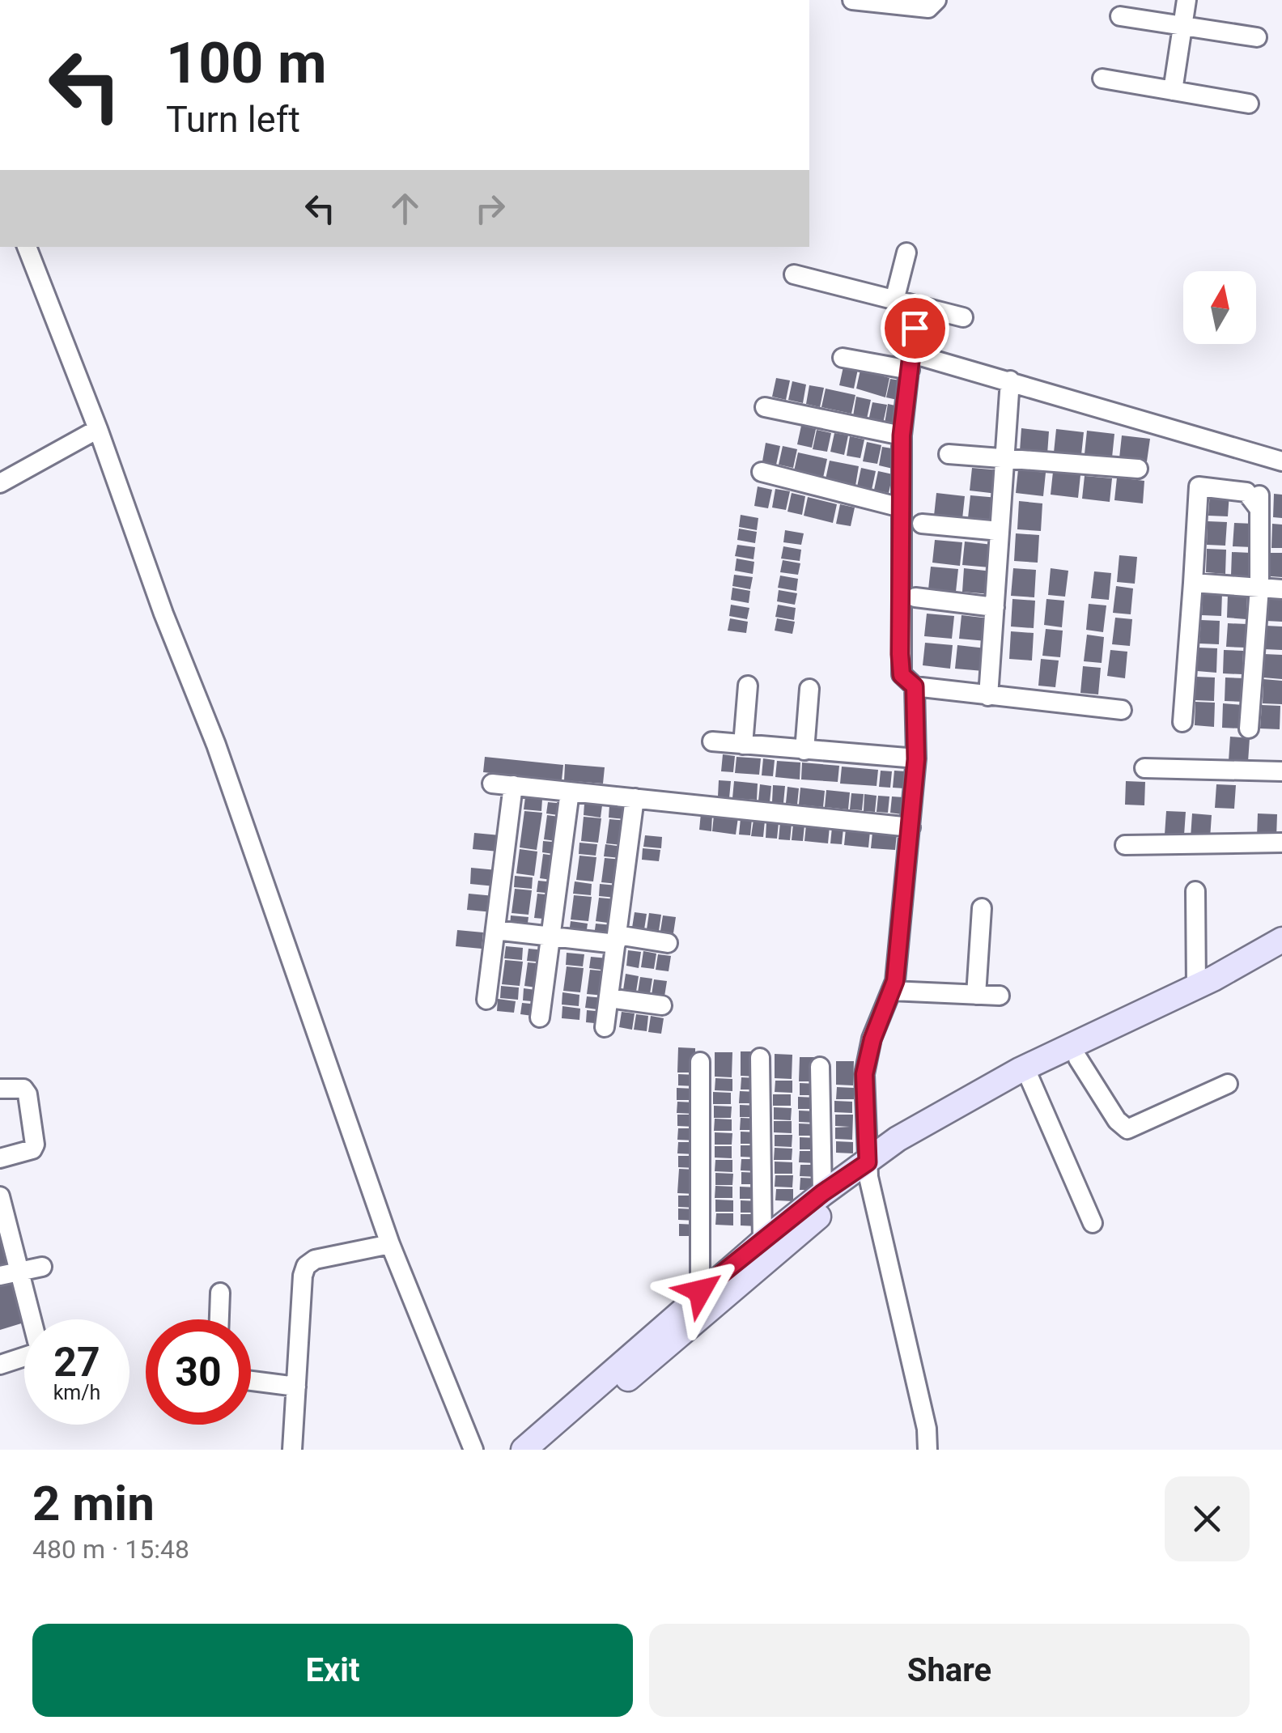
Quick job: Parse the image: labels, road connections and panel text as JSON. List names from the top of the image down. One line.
{"north":"top","page":{"turn":["100 m","Turn left"],"speed":"27 km/h","limit":"30","heading":["2 min","480 m · 15:48"],"buttons":["Exit","Share"]}}
